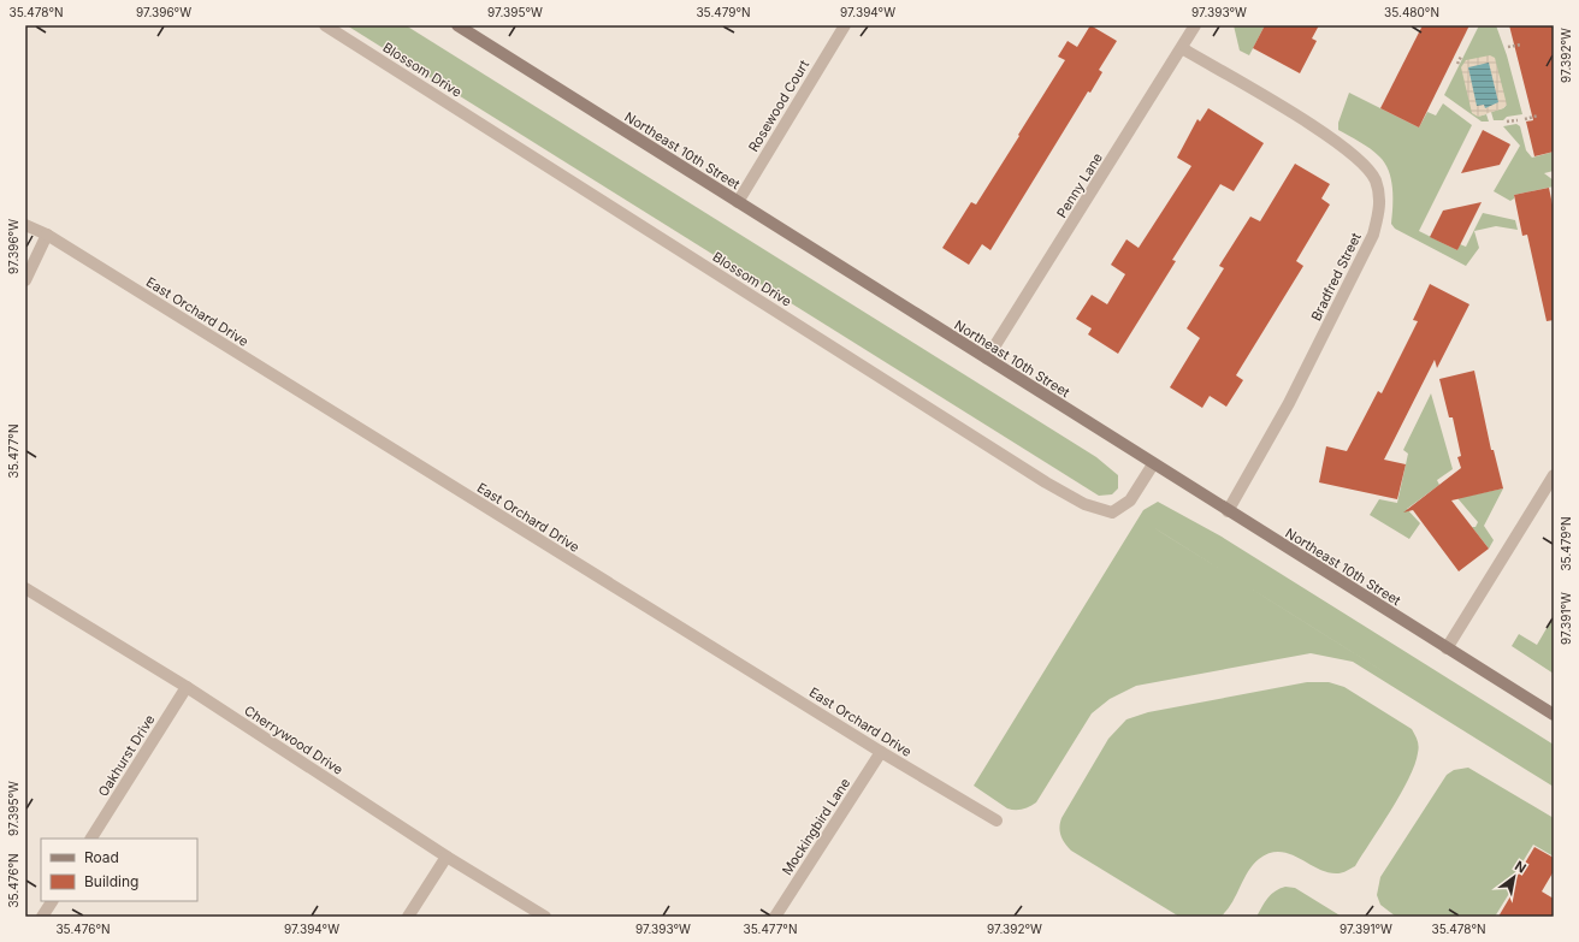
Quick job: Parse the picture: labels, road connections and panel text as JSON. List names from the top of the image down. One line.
{"streets":{"main road":["Northeast 10th Street"],"street":["Blossom Drive","Rosewood Court","Penny Lane","Bradfred Street","East Orchard Drive","Cherrywood Drive","Oakhurst Drive","Mockingbird Lane"]},"crossings":[["Blossom Drive","Northeast 10th Street"],["Rosewood Court","Northeast 10th Street"],["Northeast 10th Street","Penny Lane"],["Northeast 10th Street","Bradfred Street"],["Penny Lane","Bradfred Street"],["East Orchard Drive","Mockingbird Lane"],["Cherrywood Drive","Oakhurst Drive"]],"legend":["Road","Building"],"north":"top right","coordinates":["35.478°N","97.396°W","97.395°W","35.479°N","97.394°W","97.393°W","35.480°N","97.392°W","35.477°N","97.391°W","35.476°N"]}
